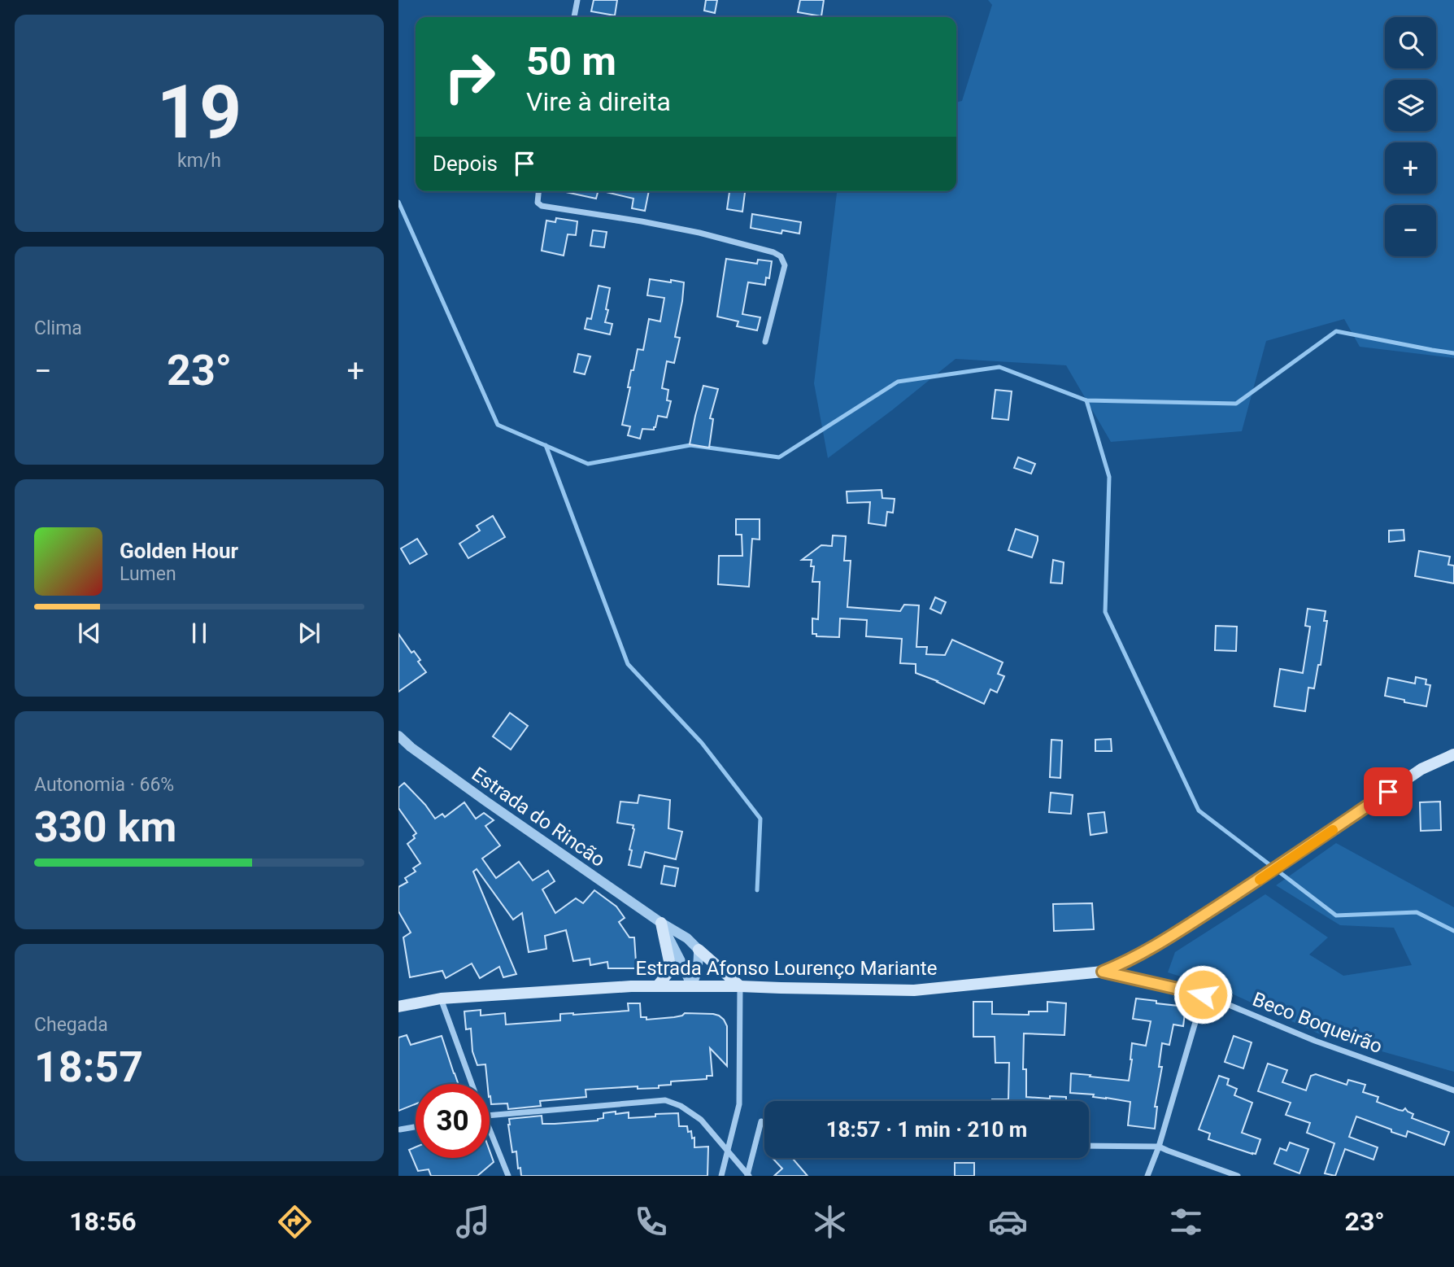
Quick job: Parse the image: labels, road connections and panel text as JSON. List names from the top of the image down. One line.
{"streets":{"main road":["Estrada Afonso Lourenço Mariante"],"street":["Estrada do Rincão","Beco Boqueirão"]},"crossings":[["Estrada do Rincão","Estrada Afonso Lourenço Mariante"],["Estrada Afonso Lourenço Mariante","Beco Boqueirão"]],"page":{"tile":[["19","km/h"],"Clima",["Autonomia · 66%","330 km"],["Chegada","18:57"]],"map_buttons":["+","−"],"turn":["50 m","Vire à direita"],"then":"Depois","heat":["−","23°","+"],"song":["Golden Hour","Lumen"],"limit":"30","trip":"18:57 · 1 min · 210 m","tabs":["18:56","23°"]}}
